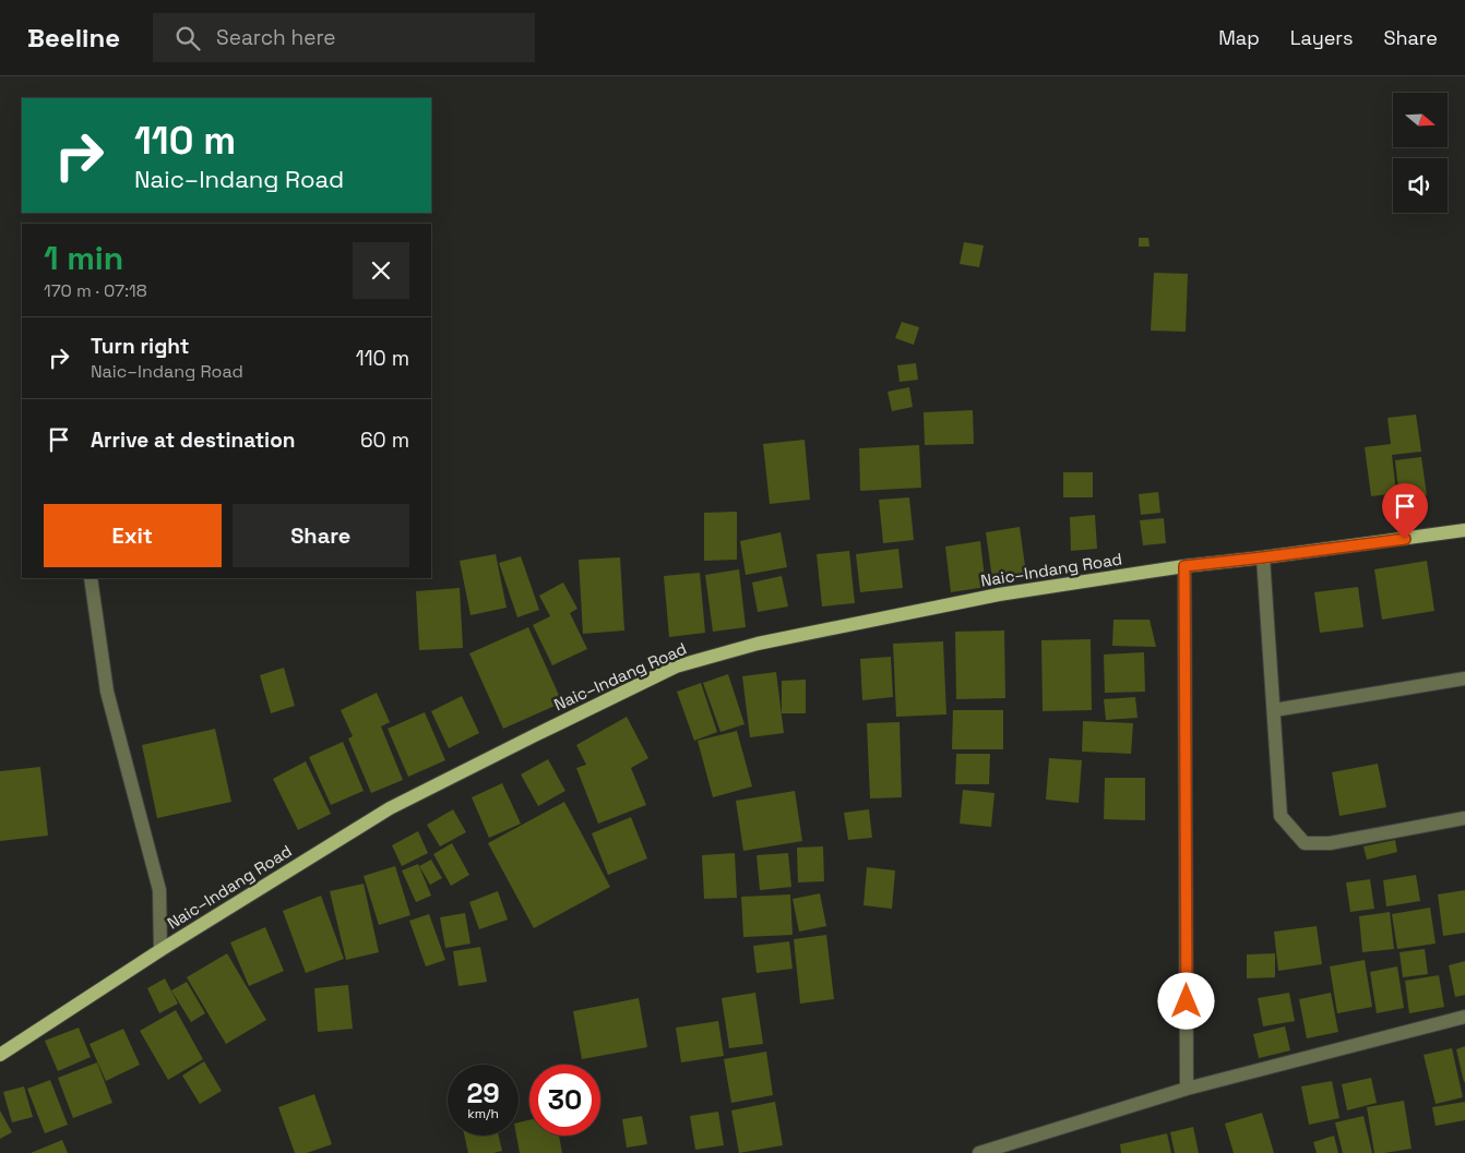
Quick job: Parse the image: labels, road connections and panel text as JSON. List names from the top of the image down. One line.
{"streets":{"main road":["Naic–Indang Road"]},"north":"right","page":{"header":"Beeline","search":"Search here","nav":["Map","Layers","Share"],"turn":["110 m","Naic–Indang Road"],"heading":["1 min","170 m · 07:18"],"list":[{"name":"Turn right","note":"Naic–Indang Road","value":"110 m"},{"name":"Arrive at destination","value":"60 m"}],"buttons":["Exit","Share"],"speed":"29 km/h","limit":"30"}}
